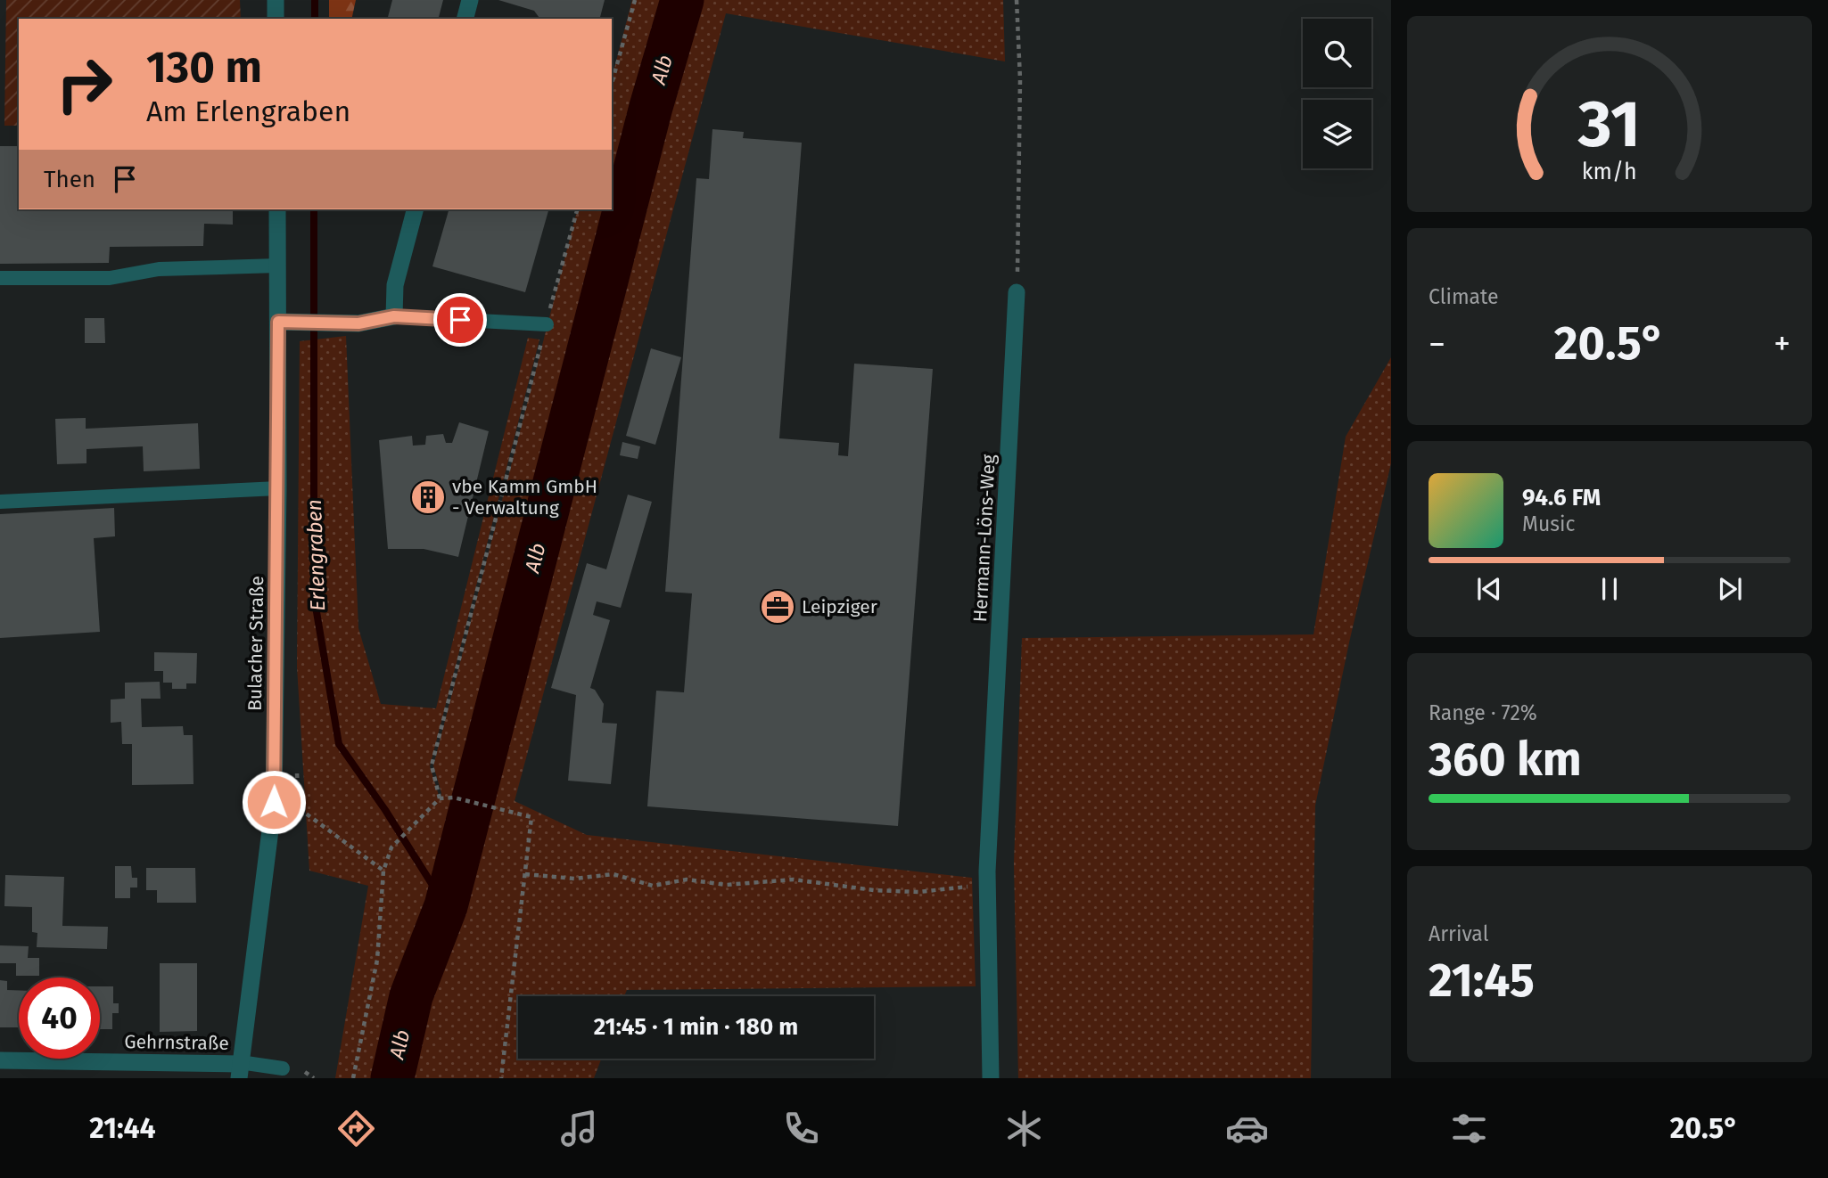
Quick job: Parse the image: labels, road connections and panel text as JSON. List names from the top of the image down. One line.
{"streets":{"street":["Hermann-Löns-Weg","Bulacher Straße","Gehrnstraße"]},"crossings":[["Bulacher Straße","Gehrnstraße"]],"water":["Alb","Erlengraben"],"places":{"building":["vbe Kamm GmbH - Verwaltung"],"office":["Leipziger"]},"page":{"turn":["130 m","Am Erlengraben"],"then":"Then","tile":["Climate",["Range · 72%","360 km"],["Arrival","21:45"]],"heat":["−","20.5°","+"],"song":["94.6 FM","Music"],"limit":"40","trip":"21:45 · 1 min · 180 m","tabs":["21:44","20.5°"],"gauge":["31","km/h"]}}
